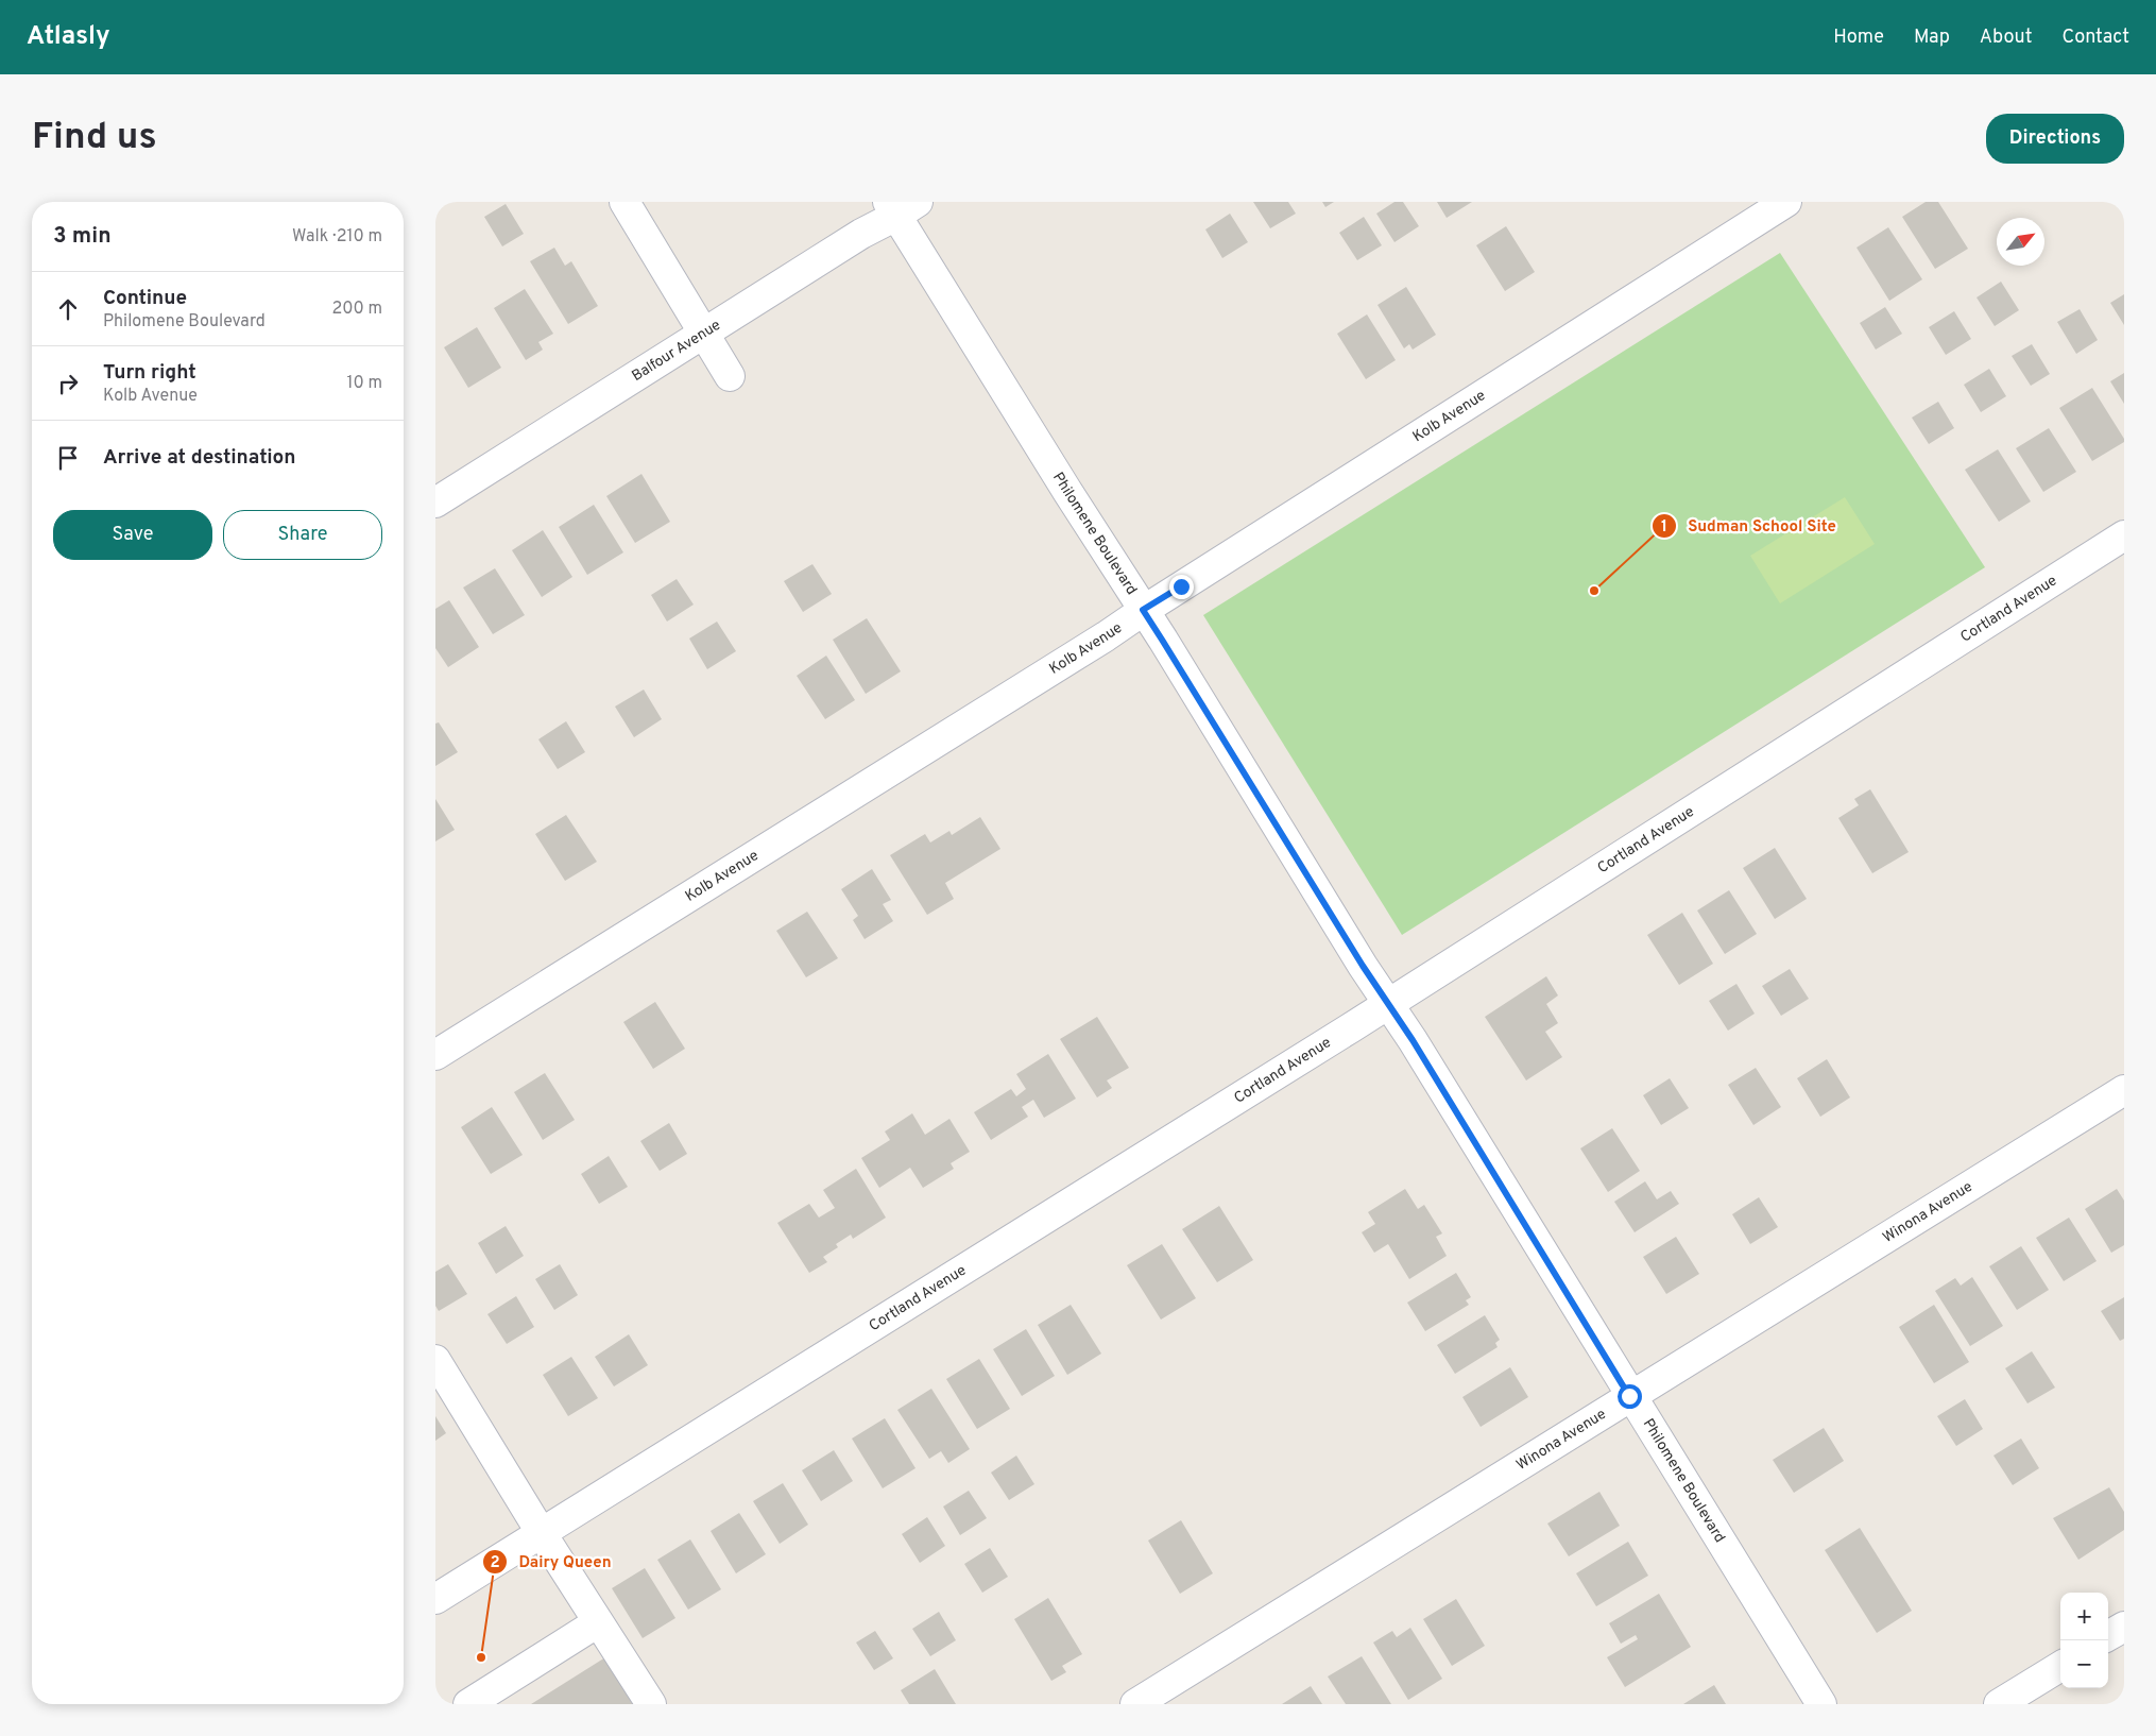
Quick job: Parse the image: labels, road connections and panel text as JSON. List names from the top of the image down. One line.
{"streets":{"street":["Balfour Avenue","Kolb Avenue","Philomene Boulevard","Cortland Avenue","Winona Avenue"]},"crossings":[["Balfour Avenue","Philomene Boulevard"],["Kolb Avenue","Philomene Boulevard"],["Philomene Boulevard","Cortland Avenue"],["Philomene Boulevard","Winona Avenue"]],"places":["Sudman School Site","Dairy Queen"],"north":"top right","page":{"header":"Atlasly","nav":["Home","Map","About","Contact"],"buttons":["Directions",["Save","Share"]],"title":"Find us","heading":["3 min","Walk · 210 m"],"list":[["Continue","Philomene Boulevard","200 m"],["Turn right","Kolb Avenue","10 m"],"Arrive at destination"],"map_buttons":["+","−"]}}
